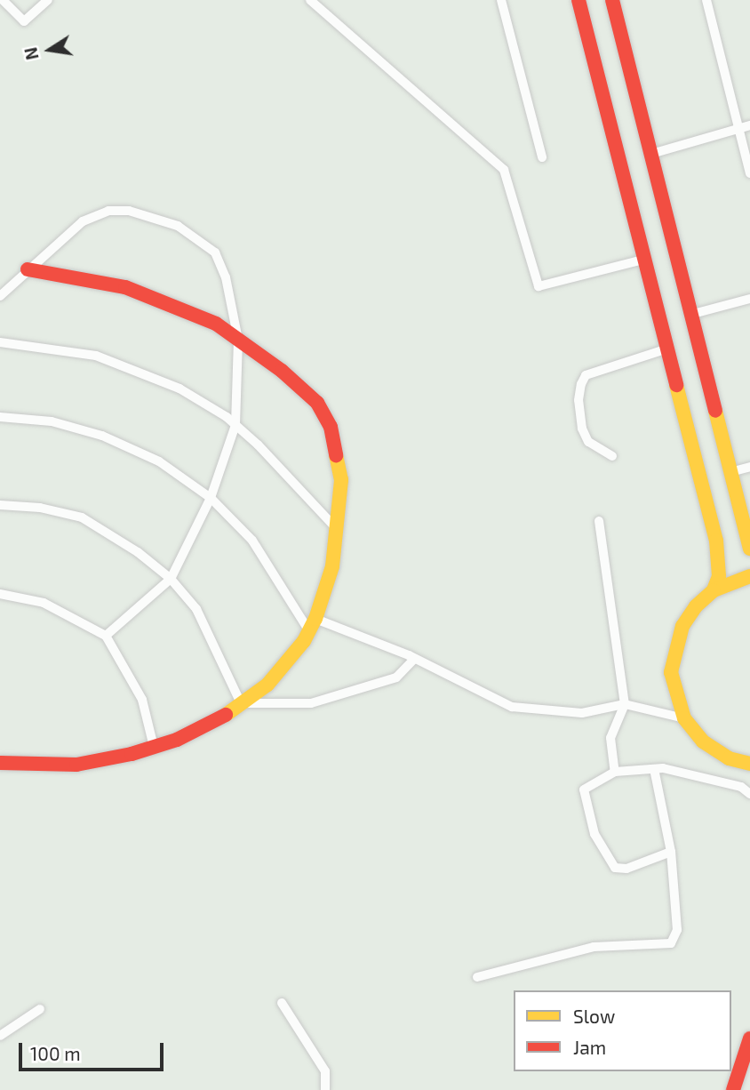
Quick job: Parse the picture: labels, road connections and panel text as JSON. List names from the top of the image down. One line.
{"legend":["Slow","Jam"],"scale_bar":"100 m","north":"left"}
